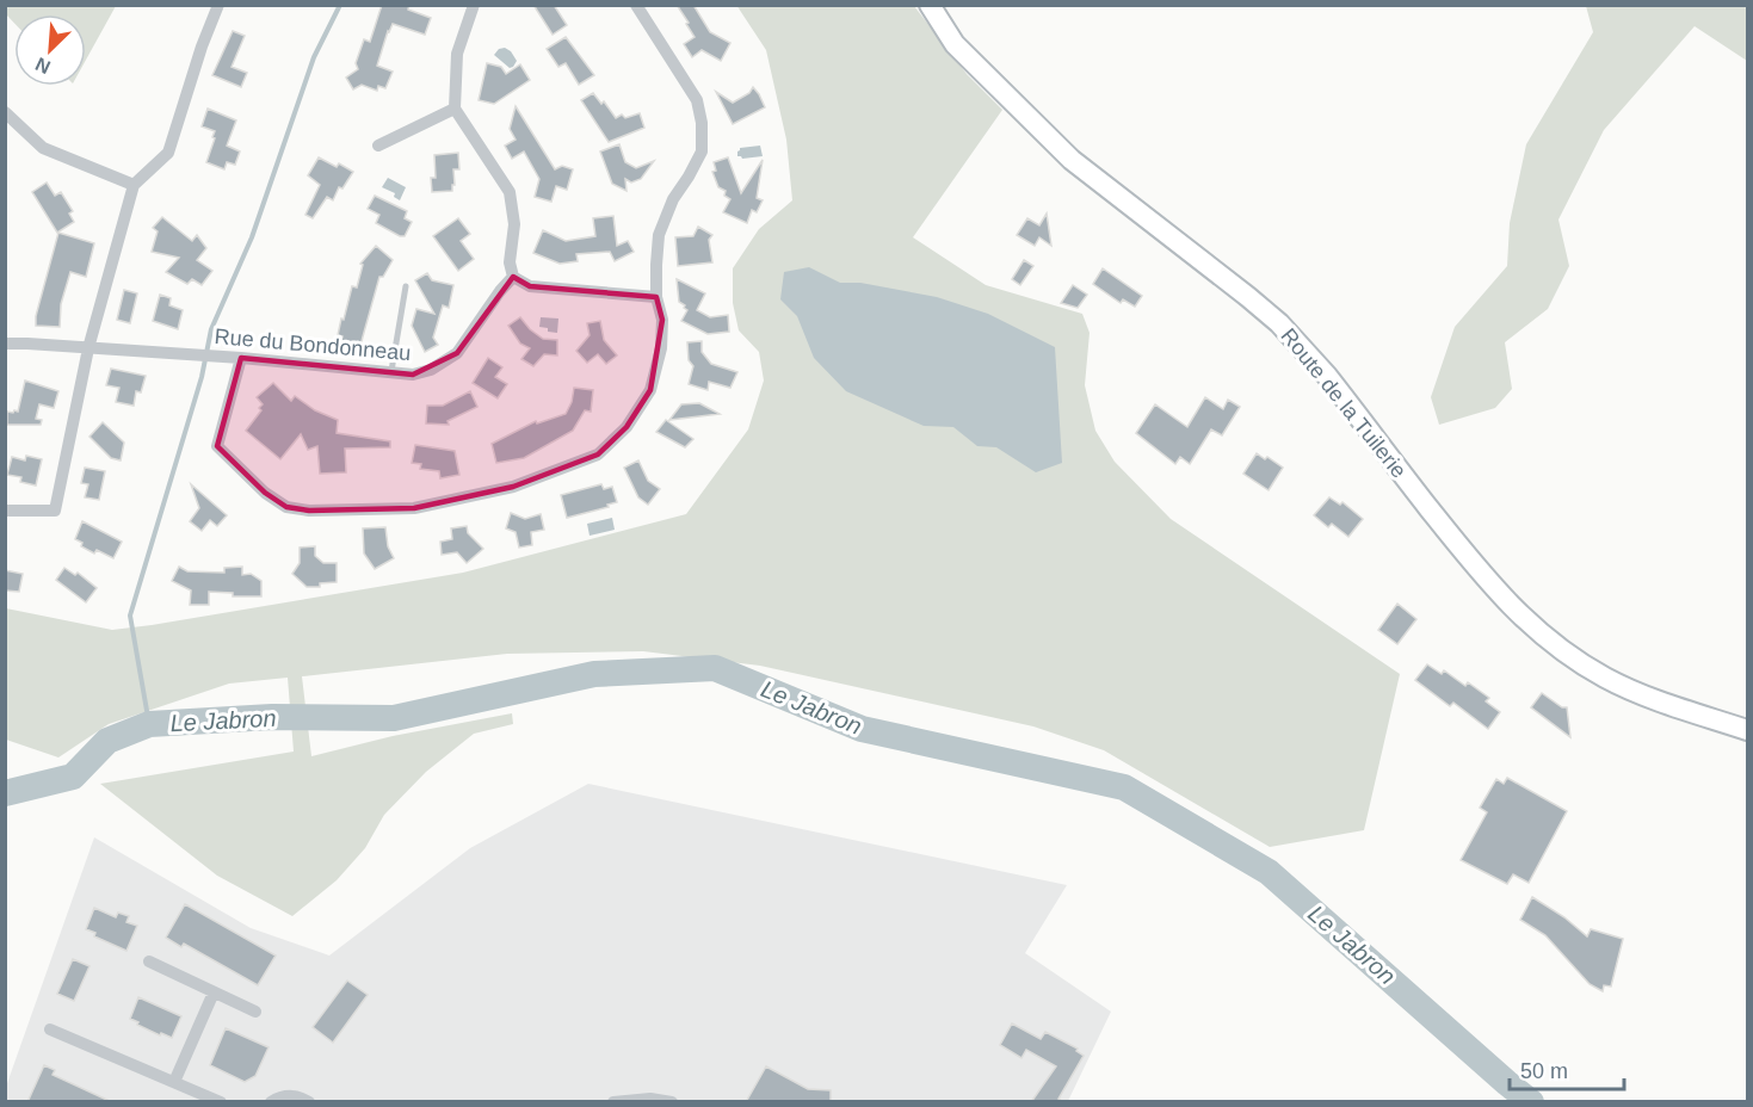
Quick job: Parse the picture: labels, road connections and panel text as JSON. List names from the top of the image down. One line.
{"streets":{"main road":["Route de la Tuilerie"],"street":["Rue du Bondonneau"]},"water":["Le Jabron"],"scale_bar":"50 m","north":"bottom left"}
